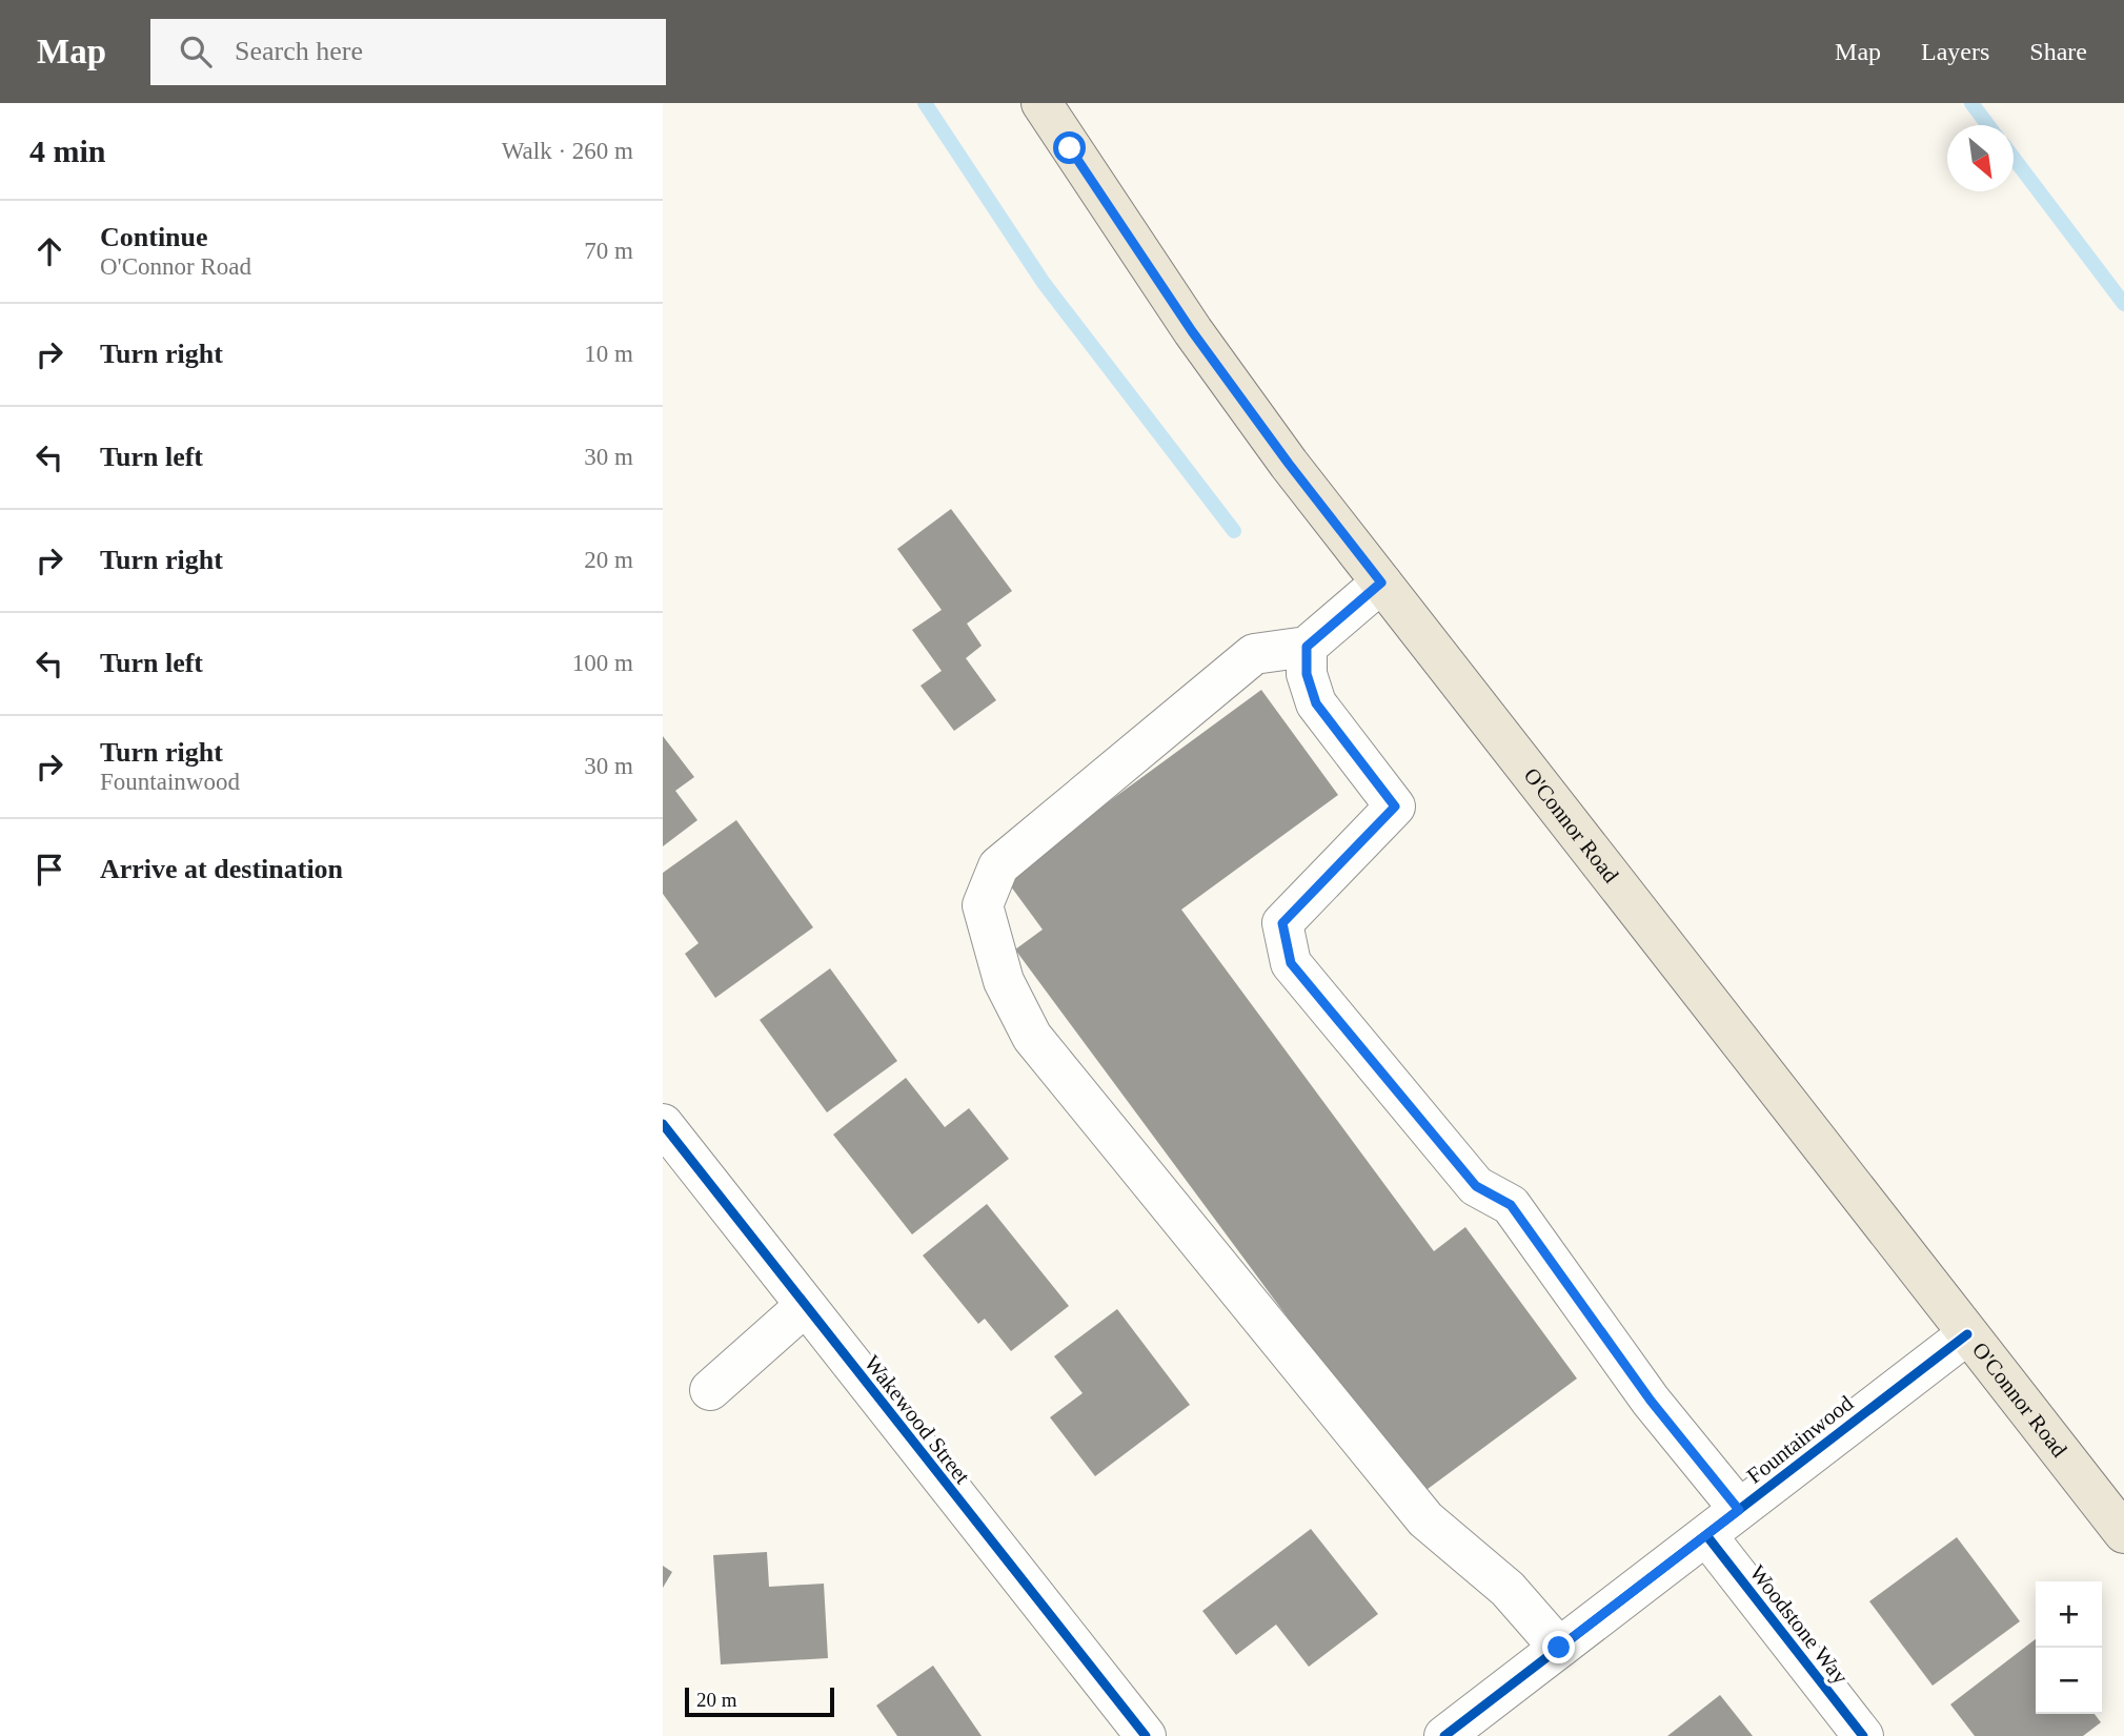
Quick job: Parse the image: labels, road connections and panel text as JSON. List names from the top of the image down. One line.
{"streets":{"main road":["O'Connor Road"],"street":["Wakewood Street","Fountainwood","Woodstone Way"]},"crossings":[["O'Connor Road","Fountainwood"],["Fountainwood","Woodstone Way"]],"scale_bar":"20 m","north":"bottom right","page":{"header":"Map","search":"Search here","nav":["Map","Layers","Share"],"heading":["4 min","Walk · 260 m"],"list":[["Continue","O'Connor Road","70 m"],["Turn right","10 m"],["Turn left","30 m"],["Turn right","20 m"],["Turn left","100 m"],["Turn right","Fountainwood","30 m"],"Arrive at destination"],"map_buttons":["+","−"],"scale":"20 m"}}
